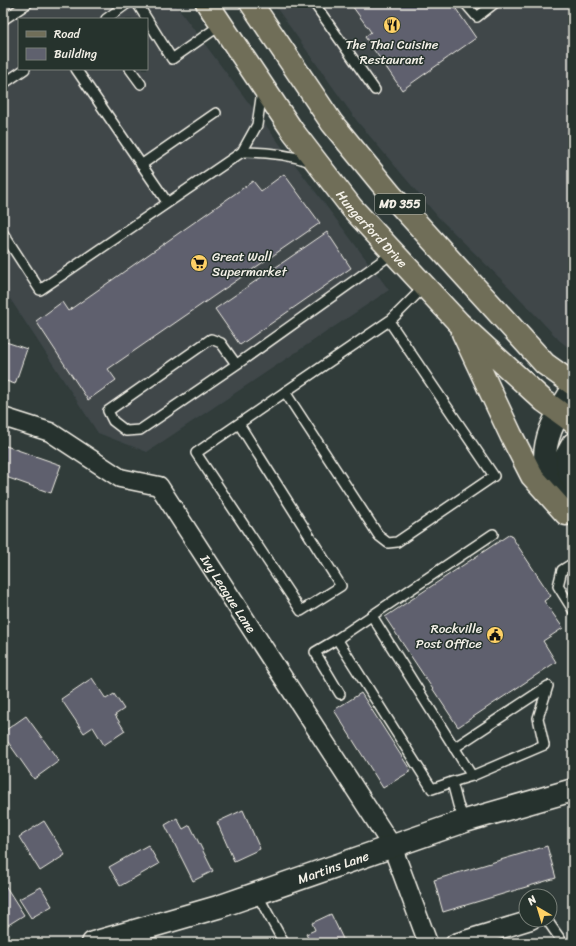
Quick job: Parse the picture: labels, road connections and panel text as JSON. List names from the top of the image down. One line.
{"streets":{"main road":["MD 355","Hungerford Drive"],"street":["Ivy League Lane","Martins Lane"]},"crossings":[["Ivy League Lane","Martins Lane"]],"places":{"restaurant":["The Thai Cuisine Restaurant"],"supermarket":["Great Wall Supermarket"],"public building":["Rockville Post Office"]},"legend":["Road","Building"],"north":"top left"}
